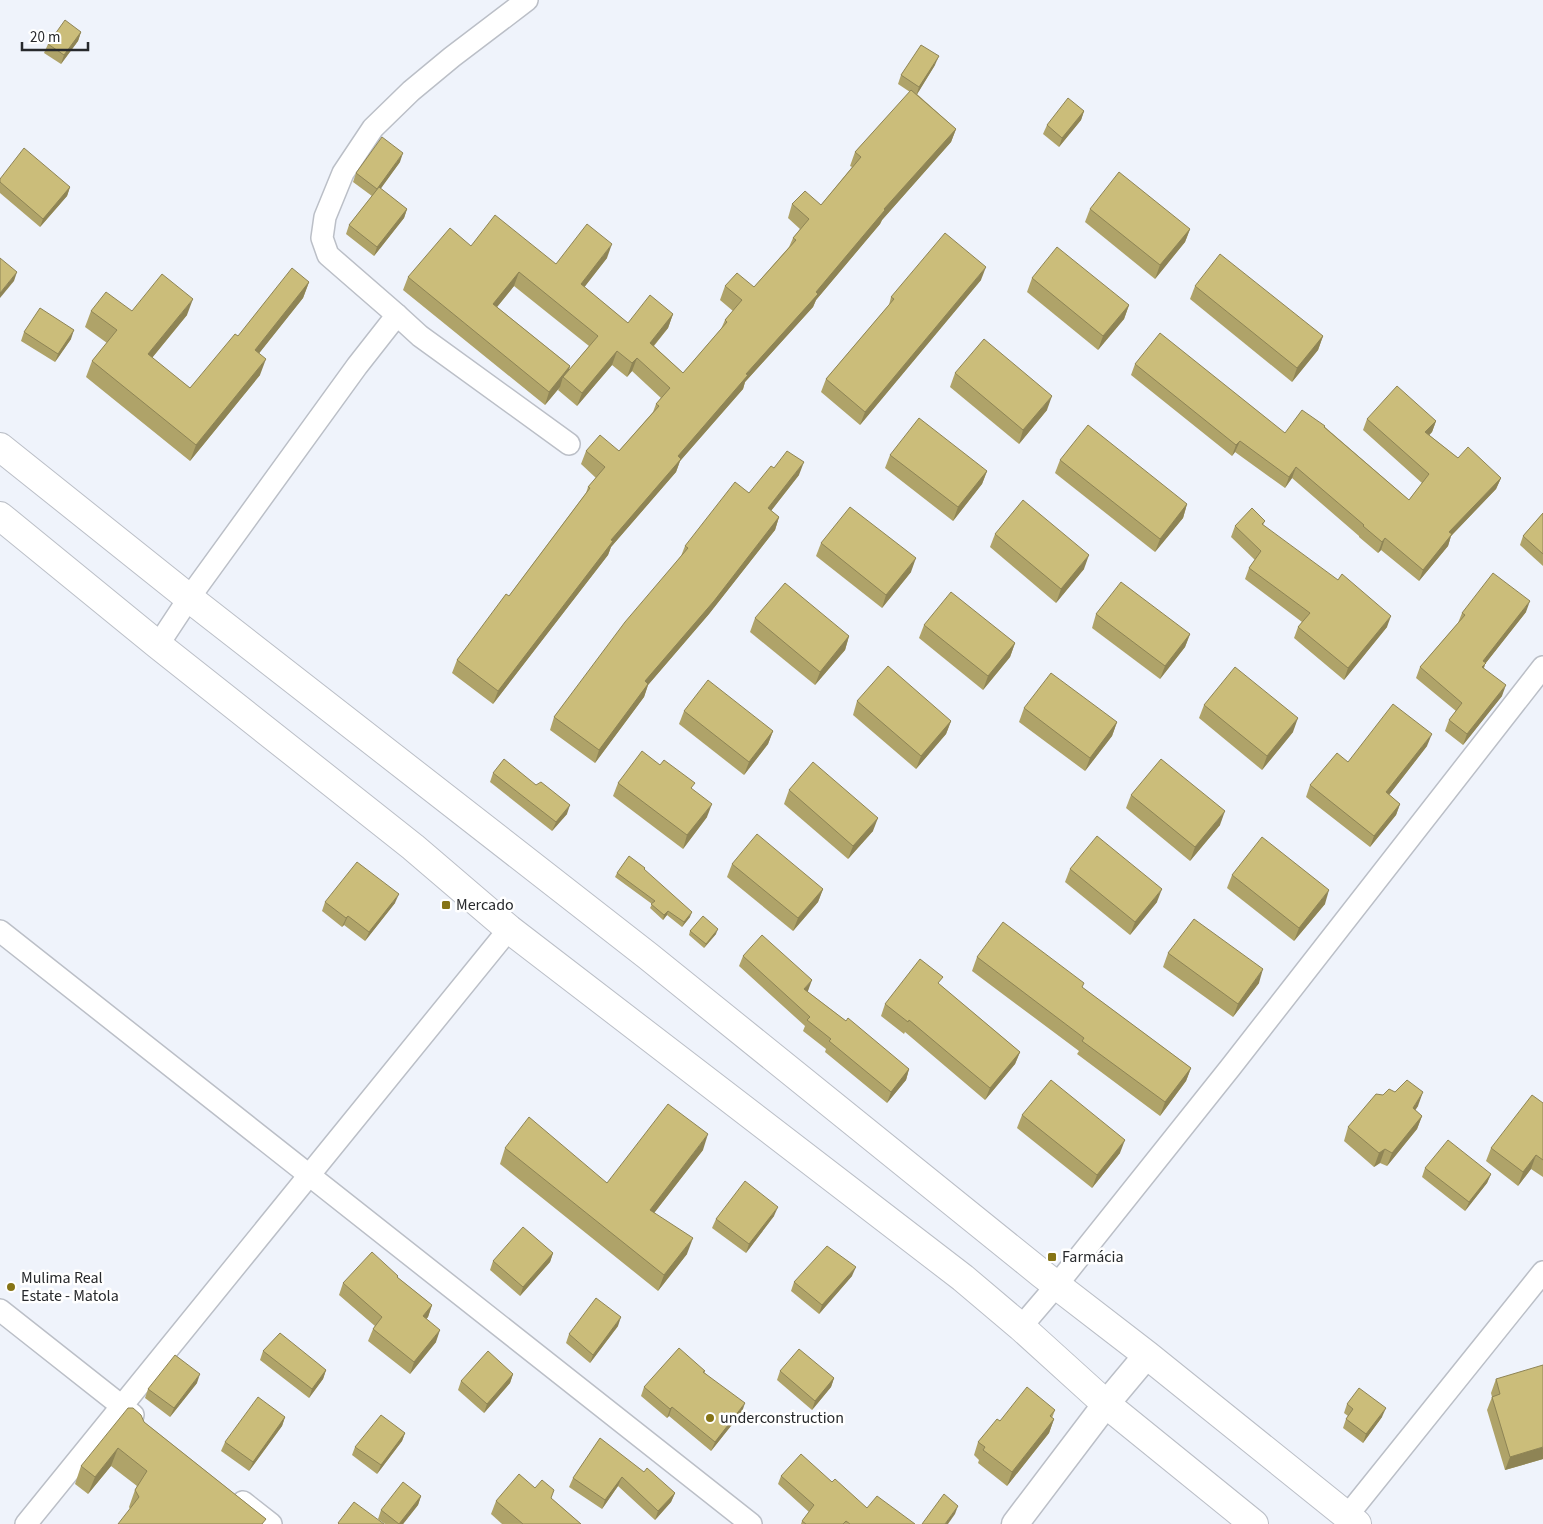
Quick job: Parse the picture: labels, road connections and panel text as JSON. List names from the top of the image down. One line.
{"places":{"transit":["Mercado","Farmácia"],"other":["Mulima Real Estate - Matola","underconstruction"]},"scale_bar":"20 m"}
